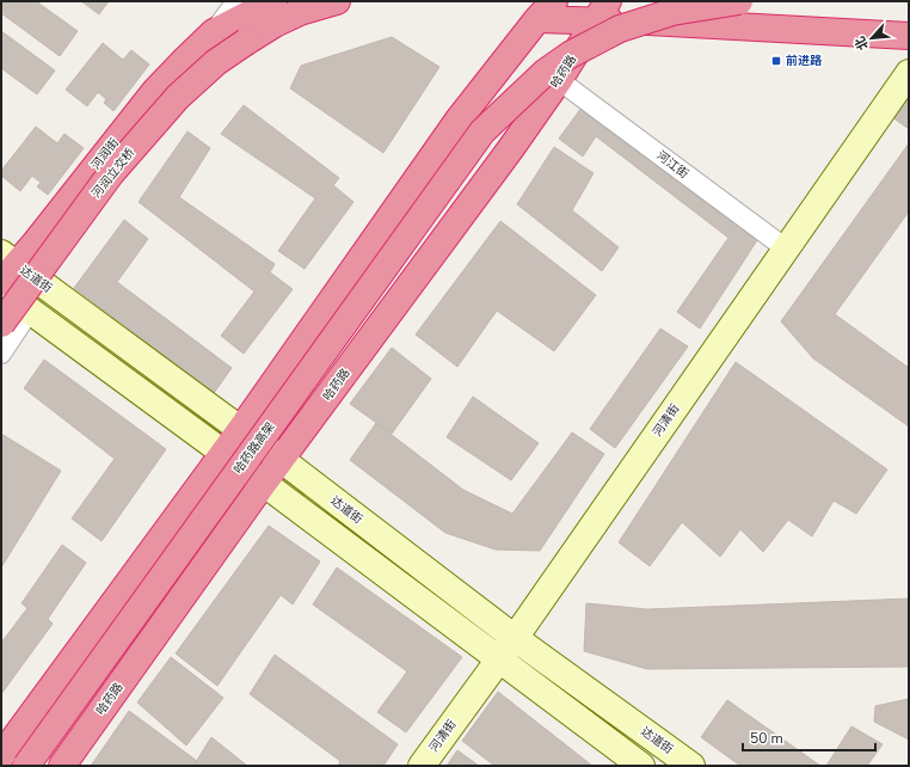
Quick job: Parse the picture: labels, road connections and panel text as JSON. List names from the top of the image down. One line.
{"streets":{"highway":["哈药路","河润街","河润立交桥","哈药路高架"],"main road":["达道街","河清街"],"street":["河江街"]},"crossings":[["哈药路","河江街"],["哈药路","达道街"],["河润街","达道街"],["河江街","河清街"],["达道街","河清街"]],"places":{"transit":["前进路"]},"scale_bar":"50 m","north":"bottom left"}
